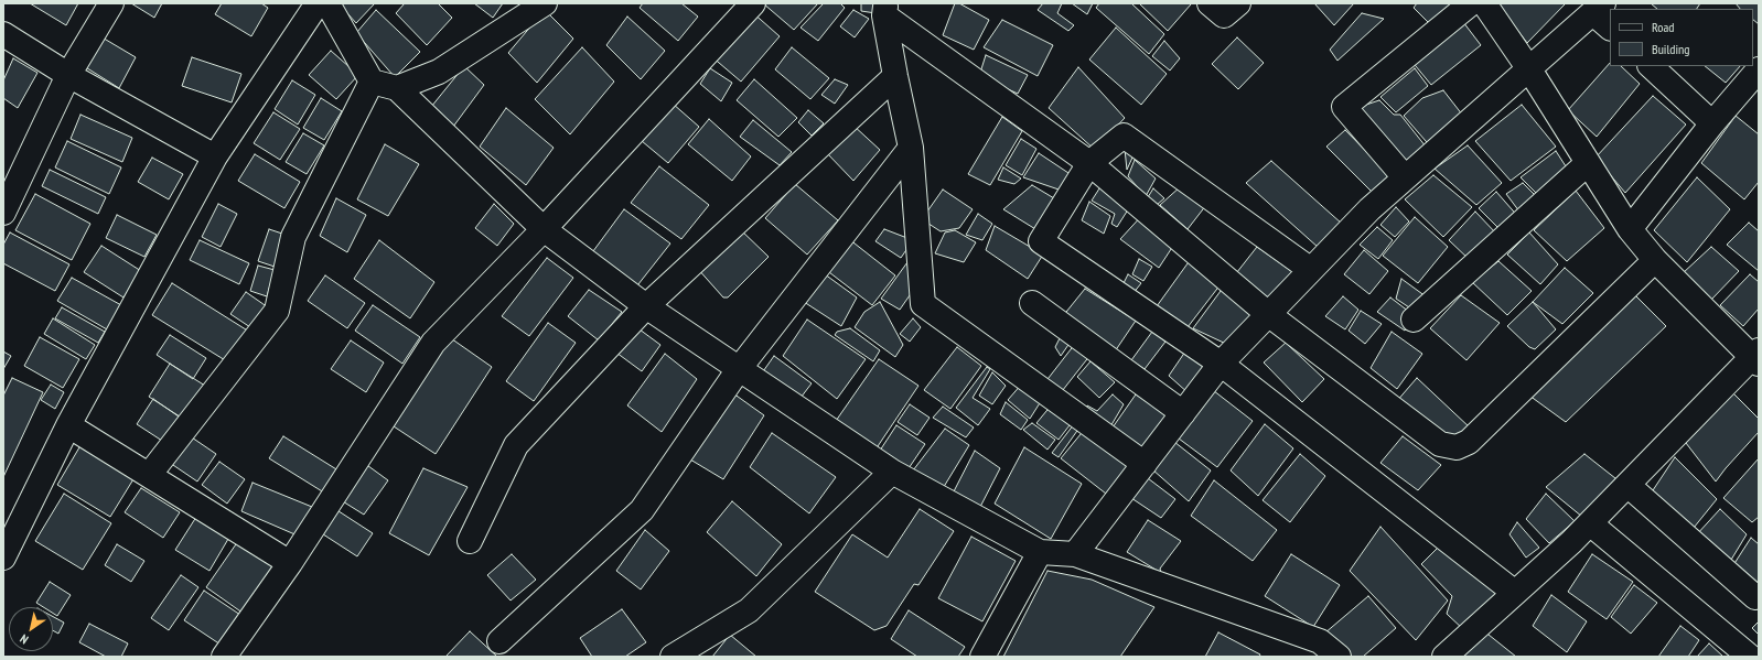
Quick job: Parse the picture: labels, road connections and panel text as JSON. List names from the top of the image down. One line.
{"legend":["Road","Building"],"north":"bottom left"}
